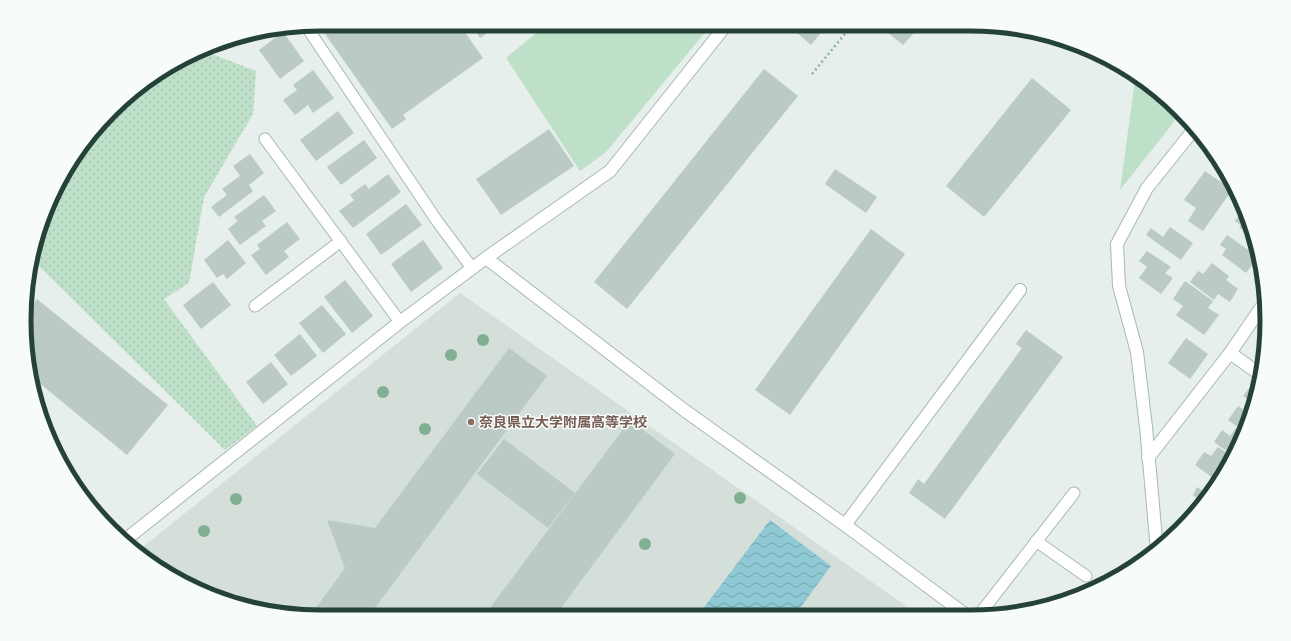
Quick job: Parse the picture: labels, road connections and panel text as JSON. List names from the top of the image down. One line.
{"places":["奈良県立大学附属高等学校"]}
